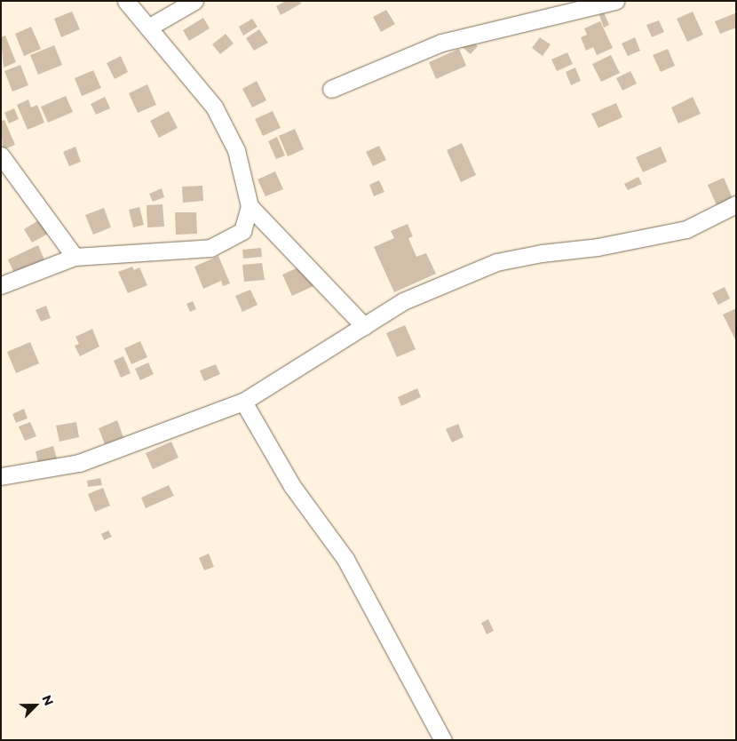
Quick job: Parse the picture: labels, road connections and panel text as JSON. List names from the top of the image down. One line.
{"north":"top right"}
